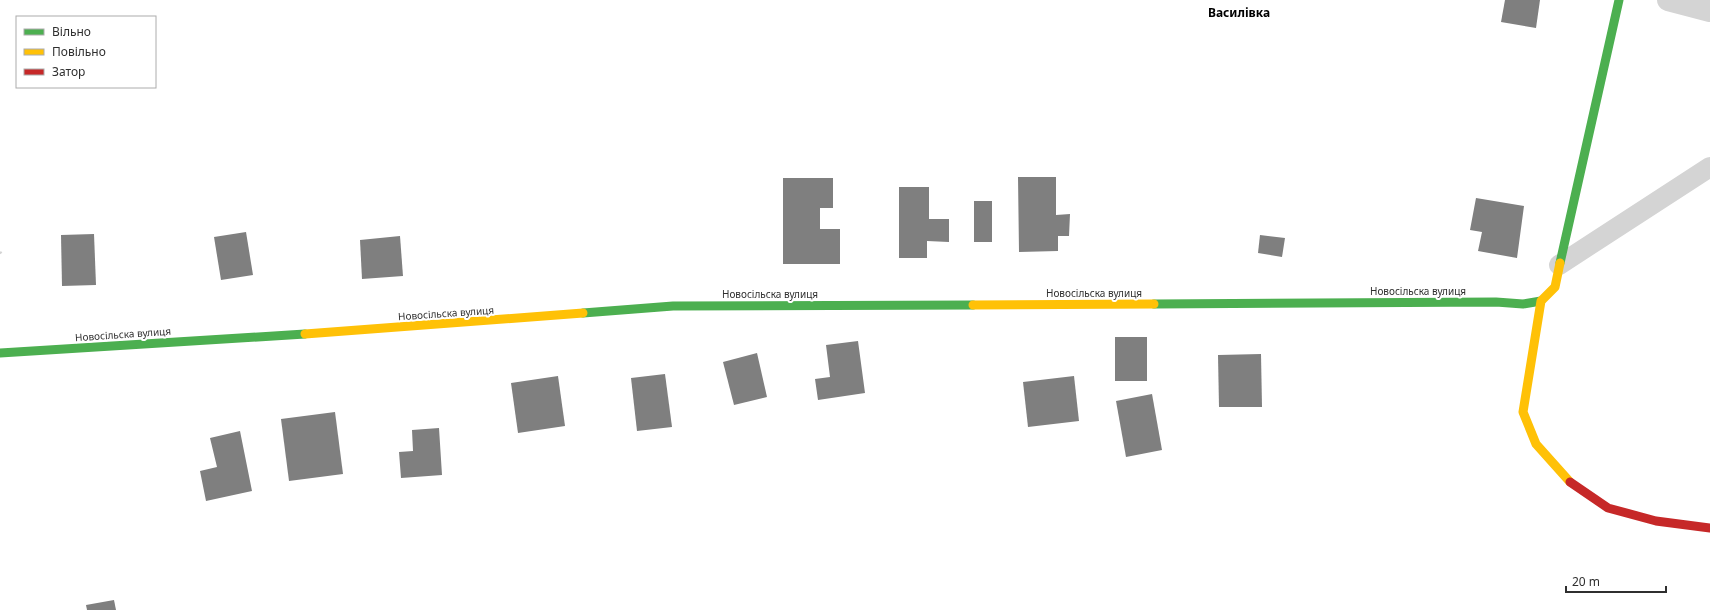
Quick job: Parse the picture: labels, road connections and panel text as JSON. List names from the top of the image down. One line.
{"streets":{"street":["Новосільска вулиця"]},"districts":["Василівка"],"legend":["Вільно","Повільно","Затор"],"scale_bar":"20 m"}
